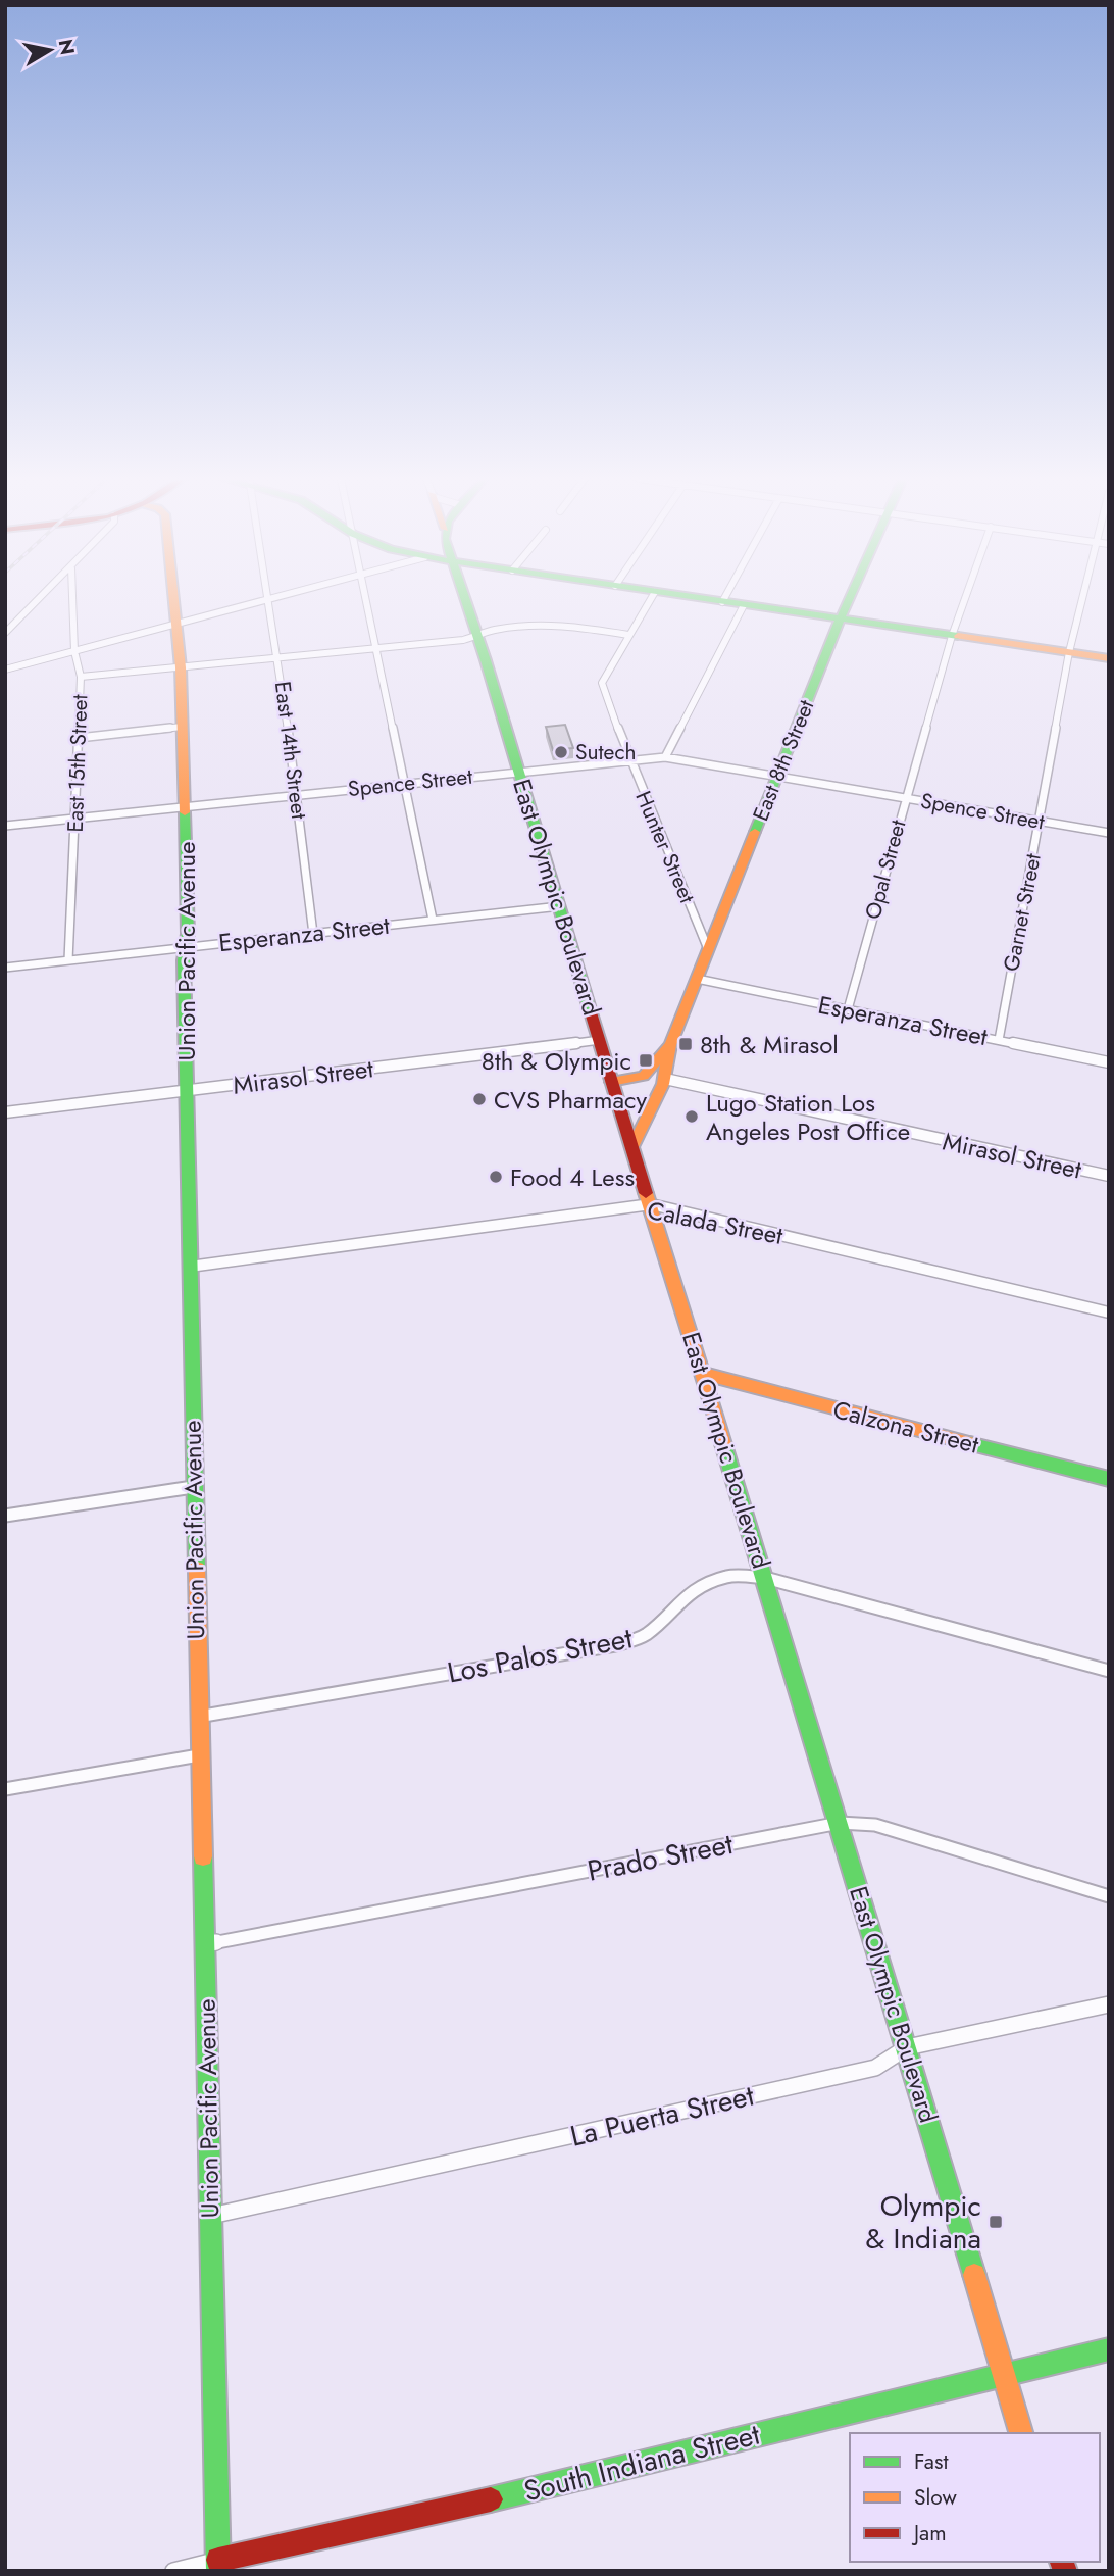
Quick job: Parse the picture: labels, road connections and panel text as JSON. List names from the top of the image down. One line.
{"streets":{"main road":["East 8th Street","East Olympic Boulevard","Union Pacific Avenue","Calzona Street","South Indiana Street"],"street":["East 14th Street","East 15th Street","Spence Street","Hunter Street","Opal Street","Garnet Street","Esperanza Street","Mirasol Street","Calada Street","Los Palos Street","Prado Street","La Puerta Street"]},"crossings":[["East 14th Street","Spence Street"],["East 14th Street","Esperanza Street"],["East 8th Street","Spence Street"],["East 8th Street","Hunter Street"],["East 8th Street","East Olympic Boulevard"],["East 8th Street","Esperanza Street"],["East 8th Street","Mirasol Street"],["East 15th Street","Spence Street"],["East 15th Street","Esperanza Street"],["Spence Street","Hunter Street"],["Spence Street","Opal Street"],["Spence Street","East Olympic Boulevard"],["Spence Street","Garnet Street"],["Spence Street","Union Pacific Avenue"],["Opal Street","Esperanza Street"],["East Olympic Boulevard","Esperanza Street"],["East Olympic Boulevard","Mirasol Street"],["East Olympic Boulevard","Calada Street"],["East Olympic Boulevard","Calzona Street"],["East Olympic Boulevard","Los Palos Street"],["East Olympic Boulevard","Prado Street"],["East Olympic Boulevard","La Puerta Street"],["East Olympic Boulevard","South Indiana Street"],["Garnet Street","Esperanza Street"],["Esperanza Street","Union Pacific Avenue"],["Union Pacific Avenue","Mirasol Street"],["Union Pacific Avenue","Calada Street"],["Union Pacific Avenue","Los Palos Street"],["Union Pacific Avenue","Prado Street"],["Union Pacific Avenue","La Puerta Street"],["Union Pacific Avenue","South Indiana Street"]],"places":{"other":["Sutech","CVS Pharmacy","Lugo Station Los Angeles Post Office","Food 4 Less"],"transit":["8th & Mirasol","8th & Olympic","Olympic & Indiana"]},"legend":["Fast","Slow","Jam"],"north":"right"}
